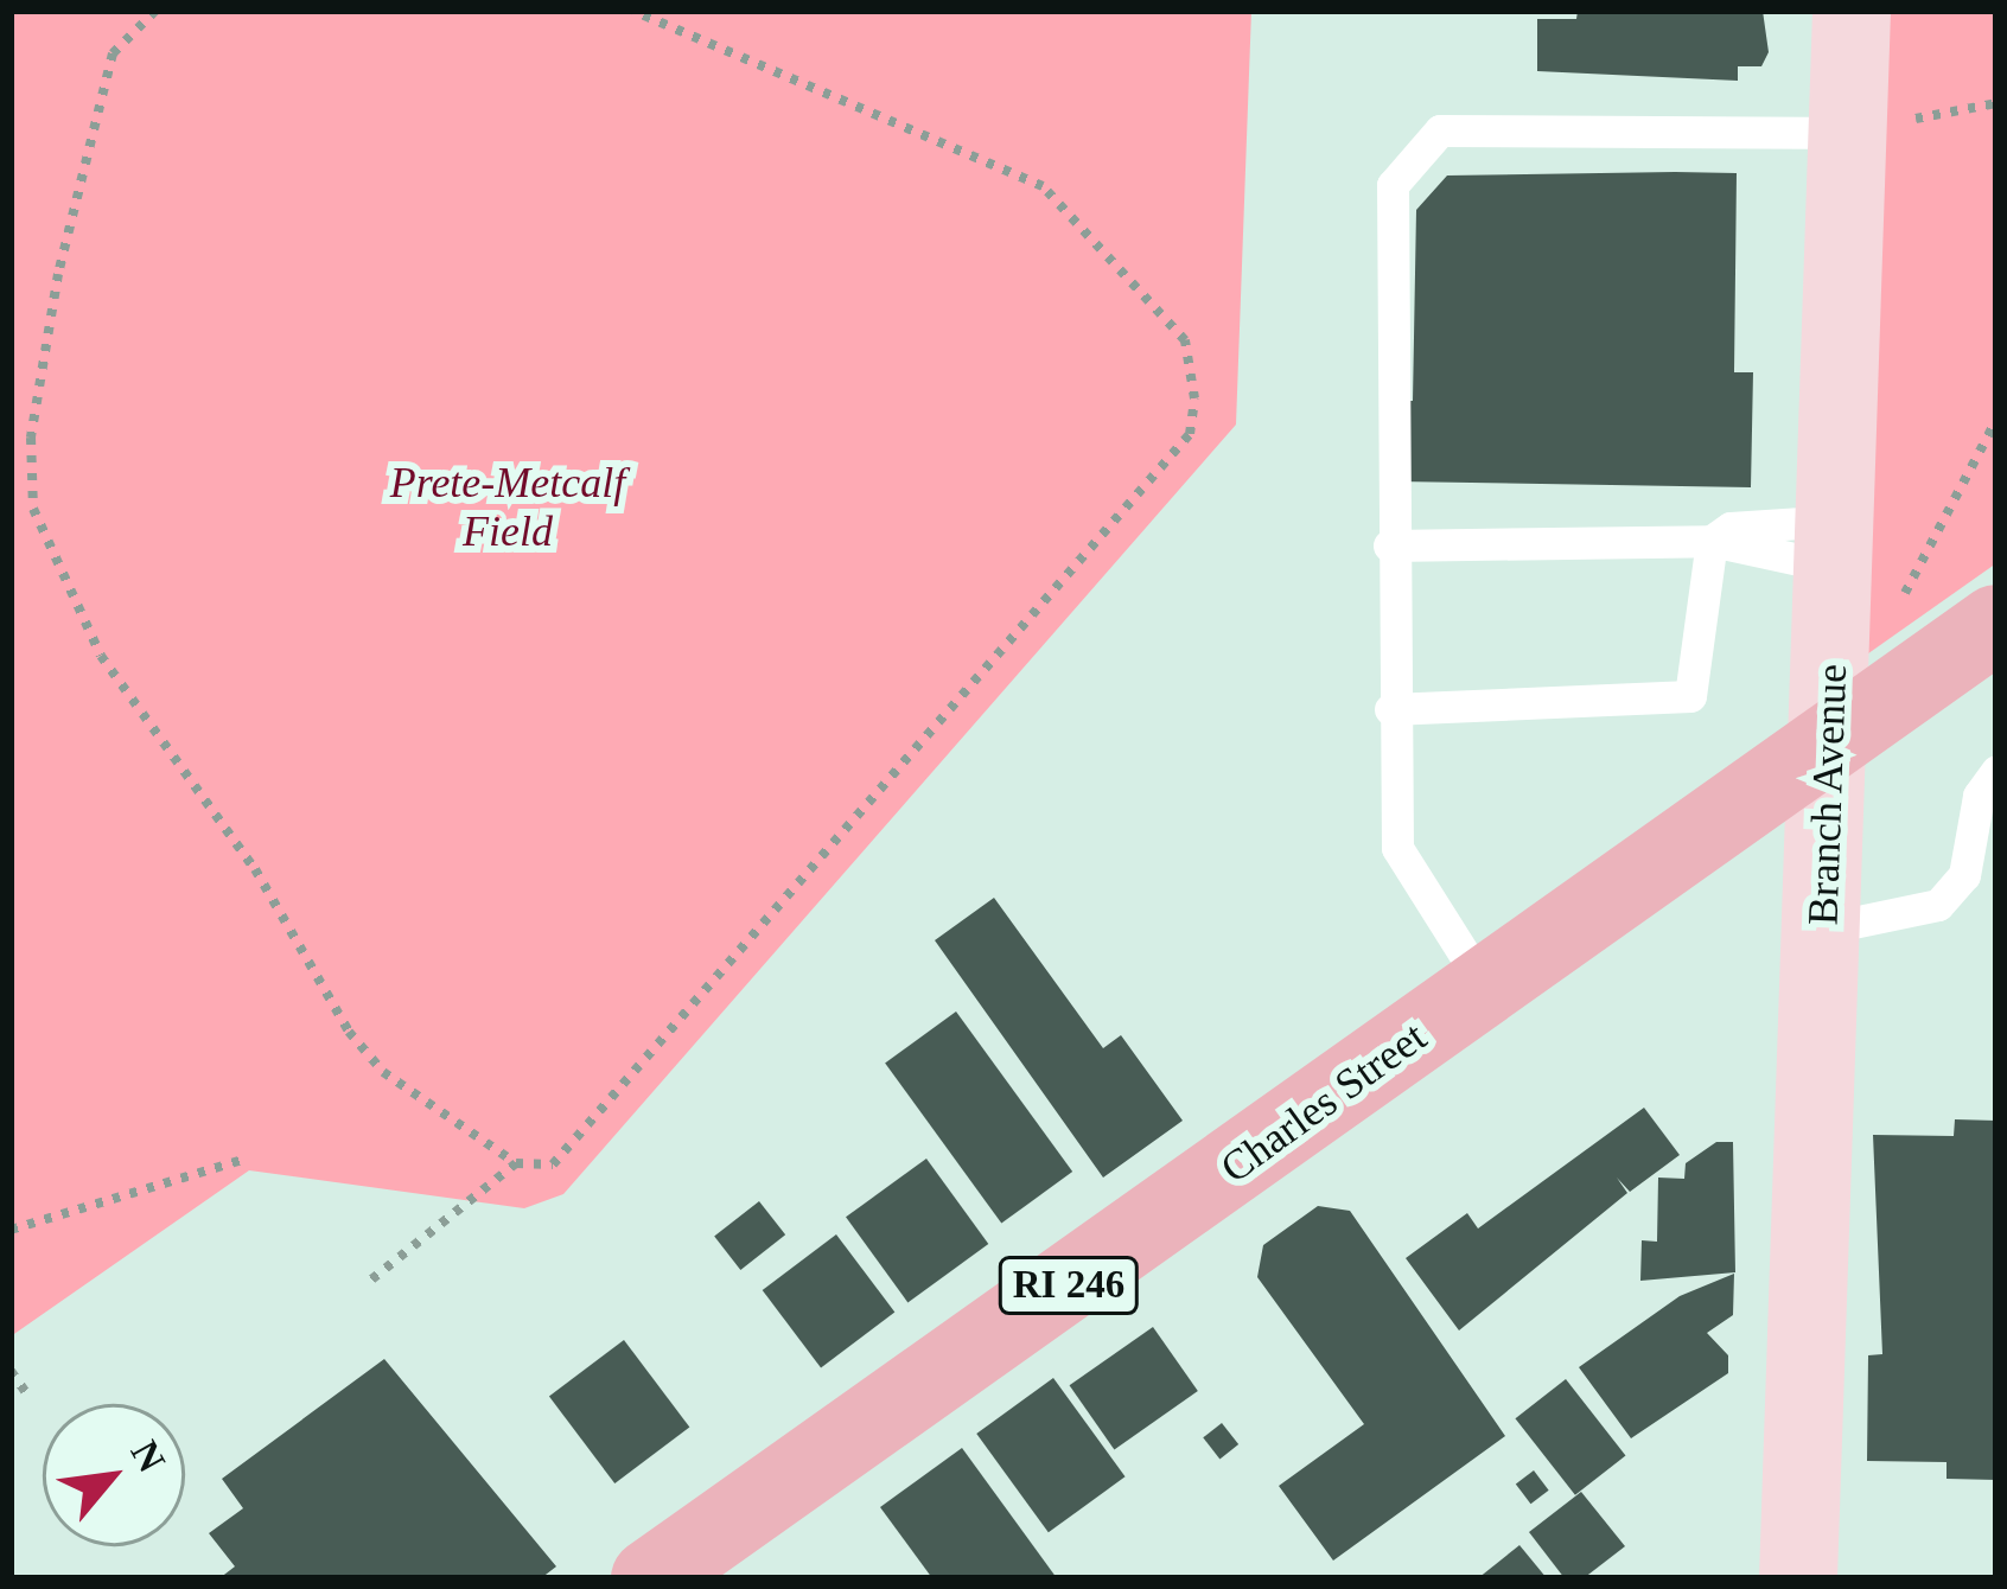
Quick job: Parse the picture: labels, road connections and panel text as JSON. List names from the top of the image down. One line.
{"streets":{"main road":["Branch Avenue","Charles Street","RI 246"]},"crossings":[["Branch Avenue","Charles Street"]],"parks":["Prete-Metcalf Field"],"north":"top right"}
